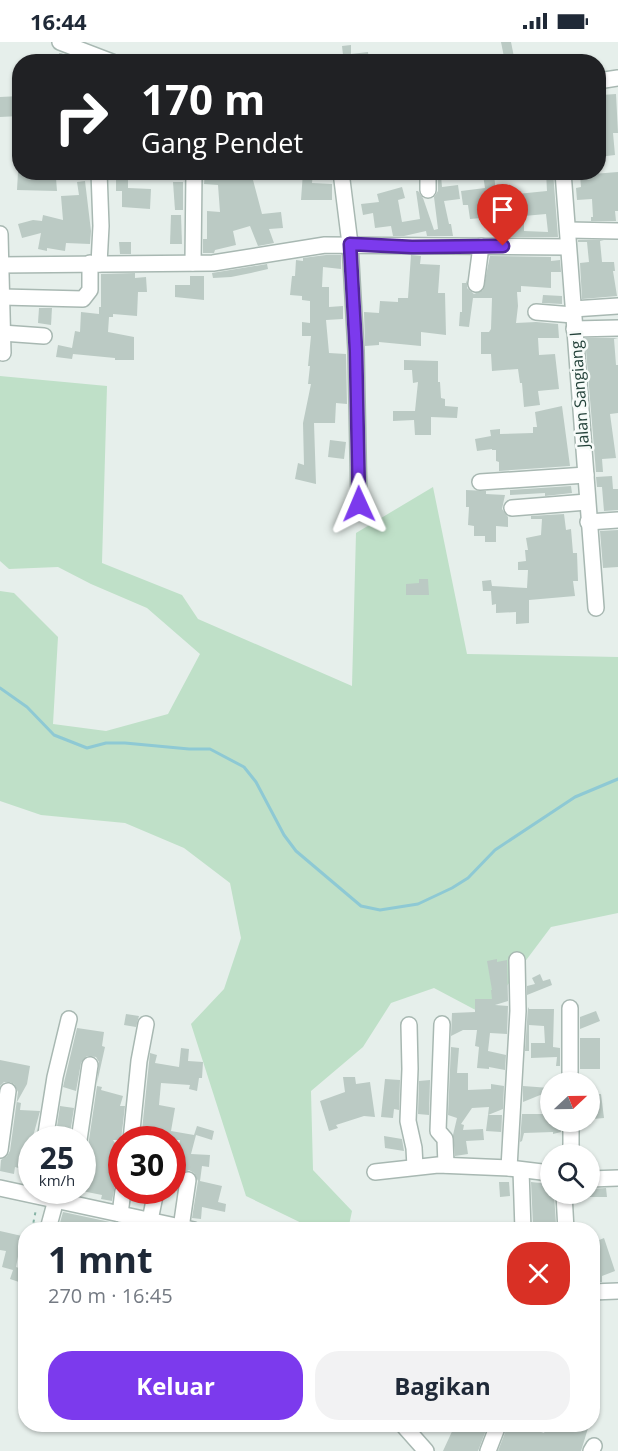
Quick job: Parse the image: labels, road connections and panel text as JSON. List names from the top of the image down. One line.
{"streets":{"street":["Jalan Sangiang I"]},"north":"right","page":{"status":"16:44","turn":["170 m","Gang Pendet"],"speed":"25 km/h","limit":"30","heading":["1 mnt","270 m · 16:45"],"buttons":["Keluar","Bagikan"]}}
